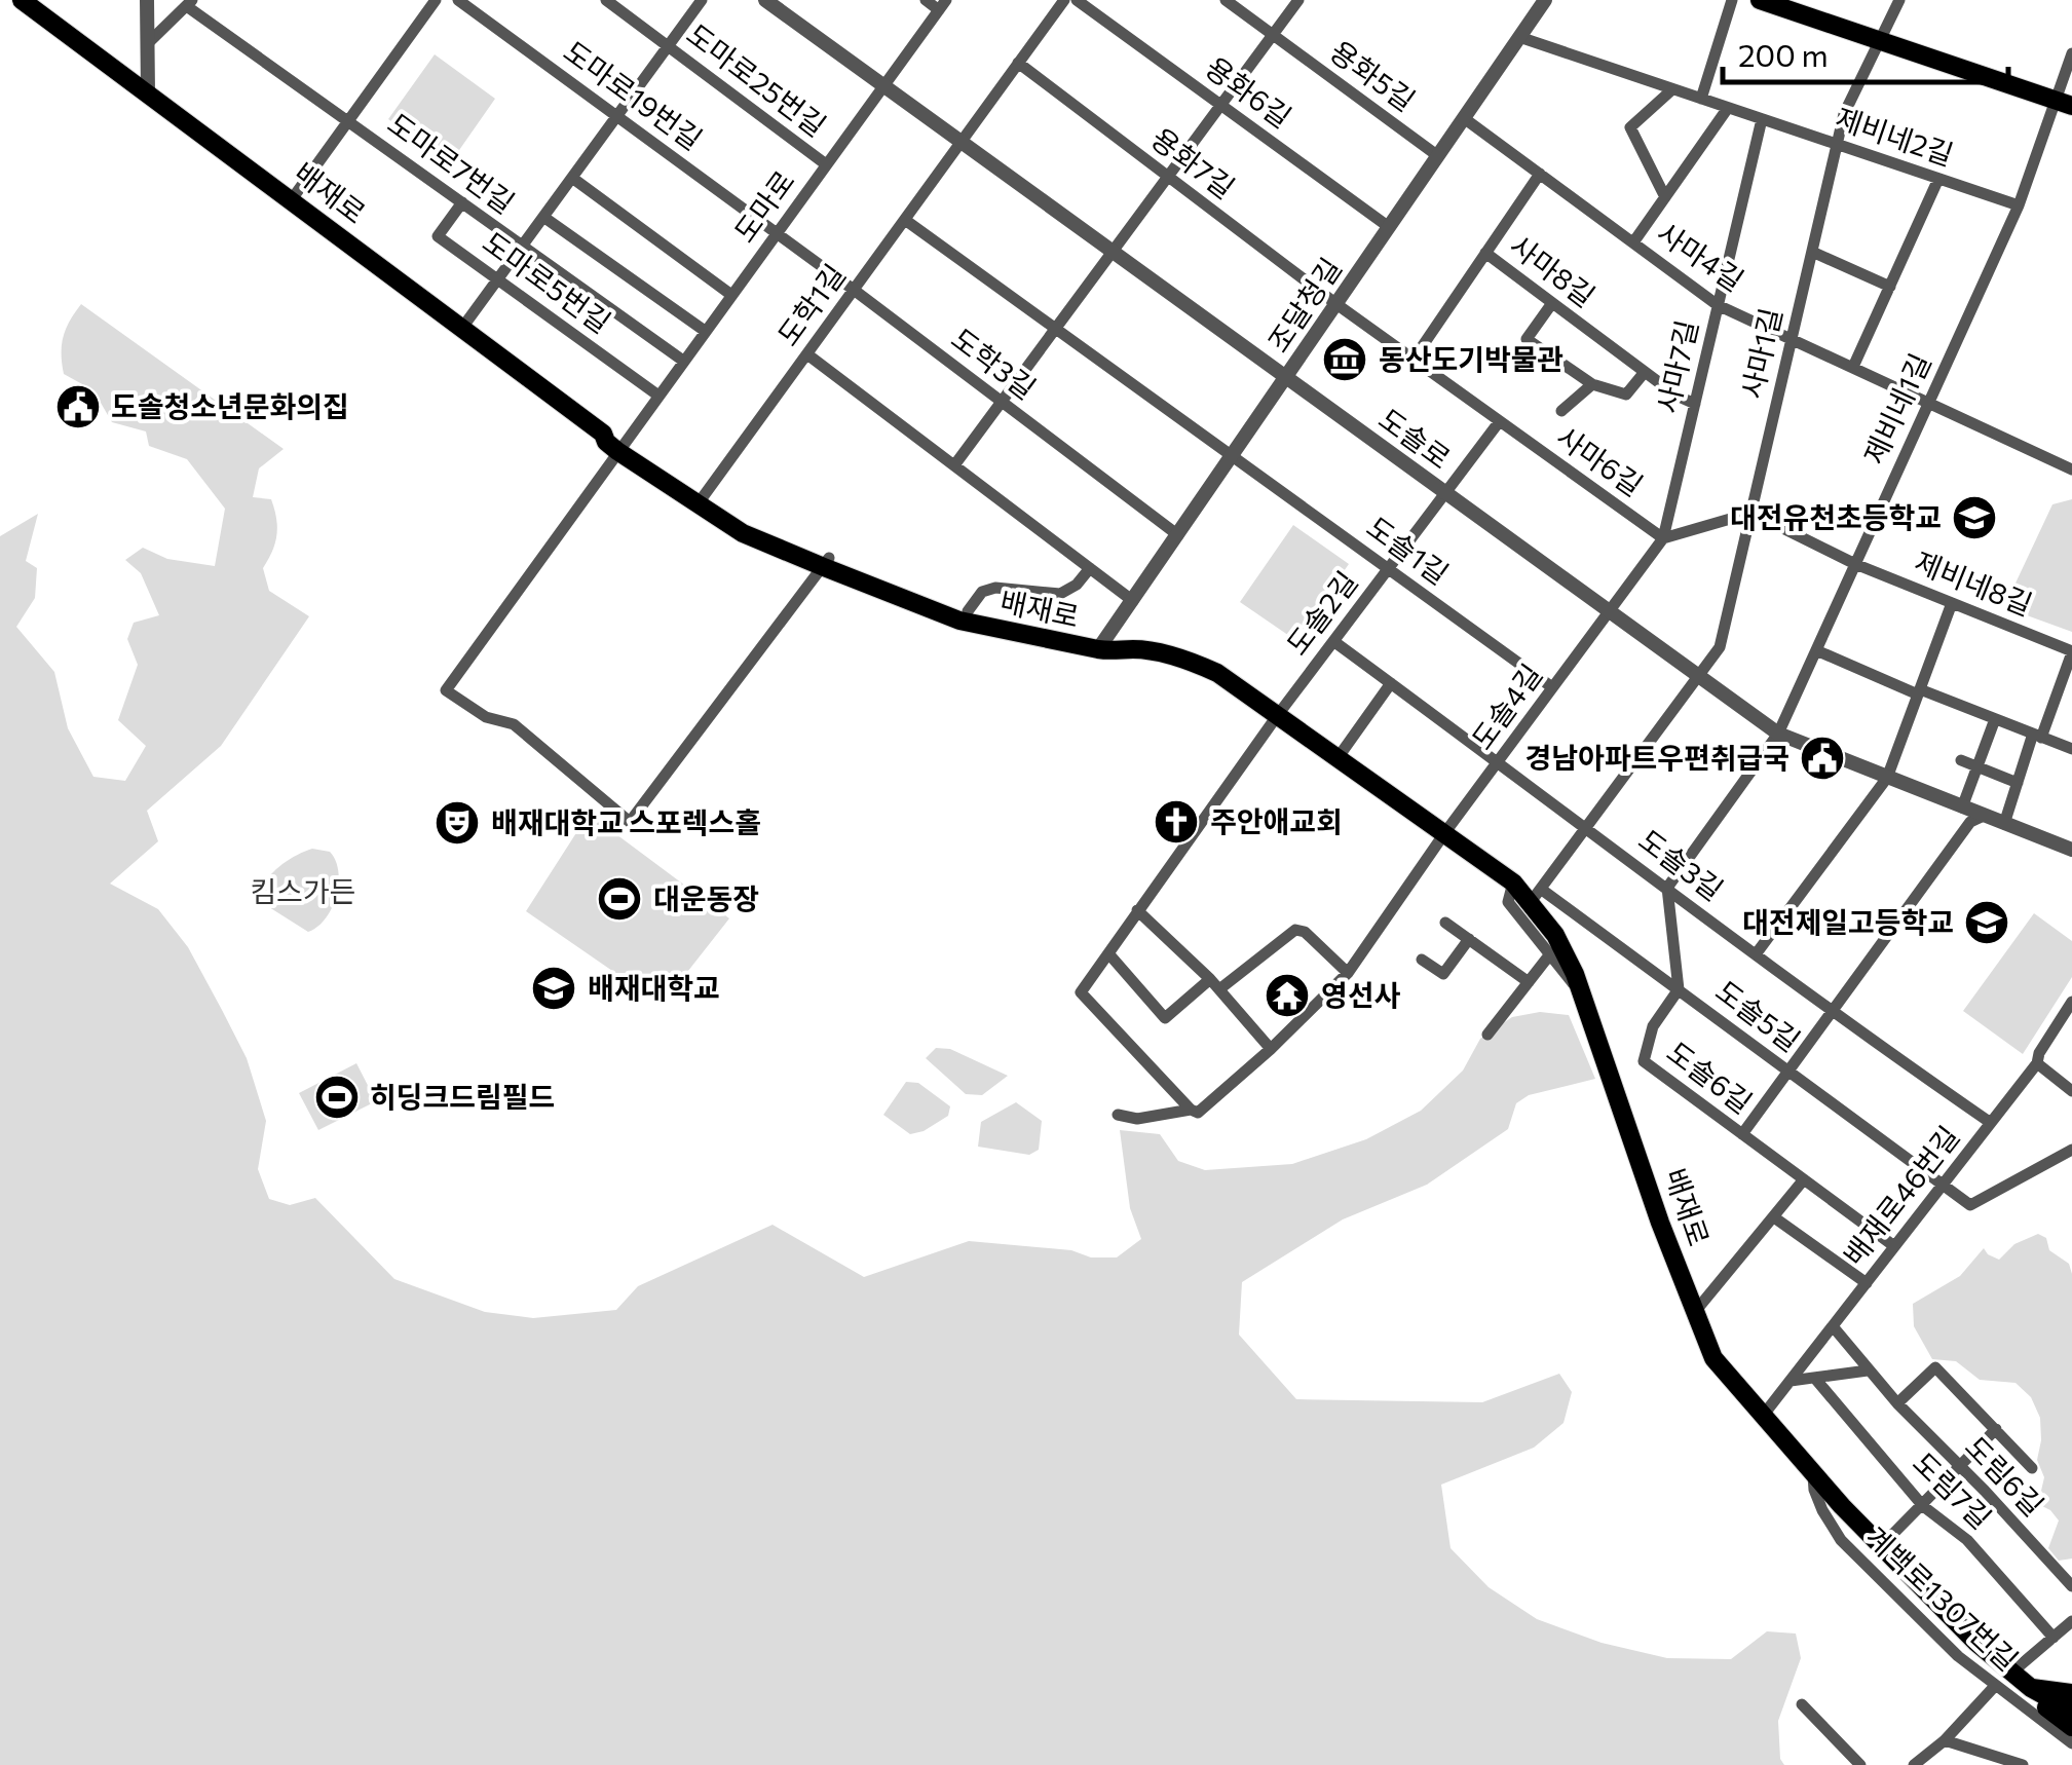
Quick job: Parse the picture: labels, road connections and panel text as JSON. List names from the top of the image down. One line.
{"streets":{"main road":["배재로"],"street":["용화5길","도마로25번길","용화6길","도마로19번길","제비네2길","도마로7번길","용화7길","도마로","사마4길","사마8길","도마로5번길","도학1길","조달청길","사마1길","도학3길","사마7길","제비네1길","도솔로","사마6길","도솔1길","제비네8길","도솔2길","도솔4길","도솔3길","도솔5길","도솔6길","배재로46번길","도림6길","도림7길","계백로1307번길"]},"crossings":[["용화5길","조달청길"],["도마로25번길","도마로"],["용화6길","조달청길"],["도마로19번길","도마로"],["도마로19번길","도학3길"],["제비네2길","조달청길"],["제비네2길","사마1길"],["제비네2길","사마7길"],["제비네2길","제비네1길"],["도마로7번길","도마로"],["도마로7번길","도마로5번길"],["용화7길","도학1길"],["용화7길","조달청길"],["용화7길","사마6길"],["배재로","도마로"],["배재로","도학1길"],["배재로","조달청길"],["배재로","도솔2길"],["배재로","도솔4길"],["배재로","도솔5길"],["배재로","배재로46번길"],["배재로","계백로1307번길"],["도마로","도마로5번길"],["도마로","도학3길"],["도마로","도솔로"],["사마4길","조달청길"],["사마4길","사마1길"],["사마4길","사마7길"],["사마4길","제비네1길"],["사마8길","사마7길"],["사마8길","사마6길"],["도학1길","도학3길"],["도학1길","도솔로"],["도학1길","도솔1길"],["조달청길","도학3길"],["조달청길","도솔로"],["조달청길","사마6길"],["조달청길","도솔1길"],["사마1길","도솔로"],["사마7길","도솔로"],["사마7길","사마6길"],["사마7길","도솔4길"],["제비네1길","도솔로"],["제비네1길","제비네8길"],["도솔로","도솔2길"],["도솔로","도솔4길"],["사마6길","도솔2길"],["도솔1길","도솔2길"],["도솔1길","도솔4길"],["도솔2길","도솔3길"],["도솔4길","도솔3길"],["도솔3길","배재로46번길"],["도솔5길","도솔6길"],["도솔5길","배재로46번길"],["도솔6길","배재로46번길"],["배재로46번길","도림6길"]],"parks":["킴스가든"],"places":{"museum":["동산도기박물관"],"public building":["도솔청소년문화의집","경남아파트우편취급국"],"school or university":["대전유천초등학교","대전제일고등학교","배재대학교"],"church":["주안애교회"],"theatre":["배재대학교 스포렉스홀"],"sports":["대운동장","히딩크드림필드"],"temple":["영선사"]},"scale_bar":"200 m"}
